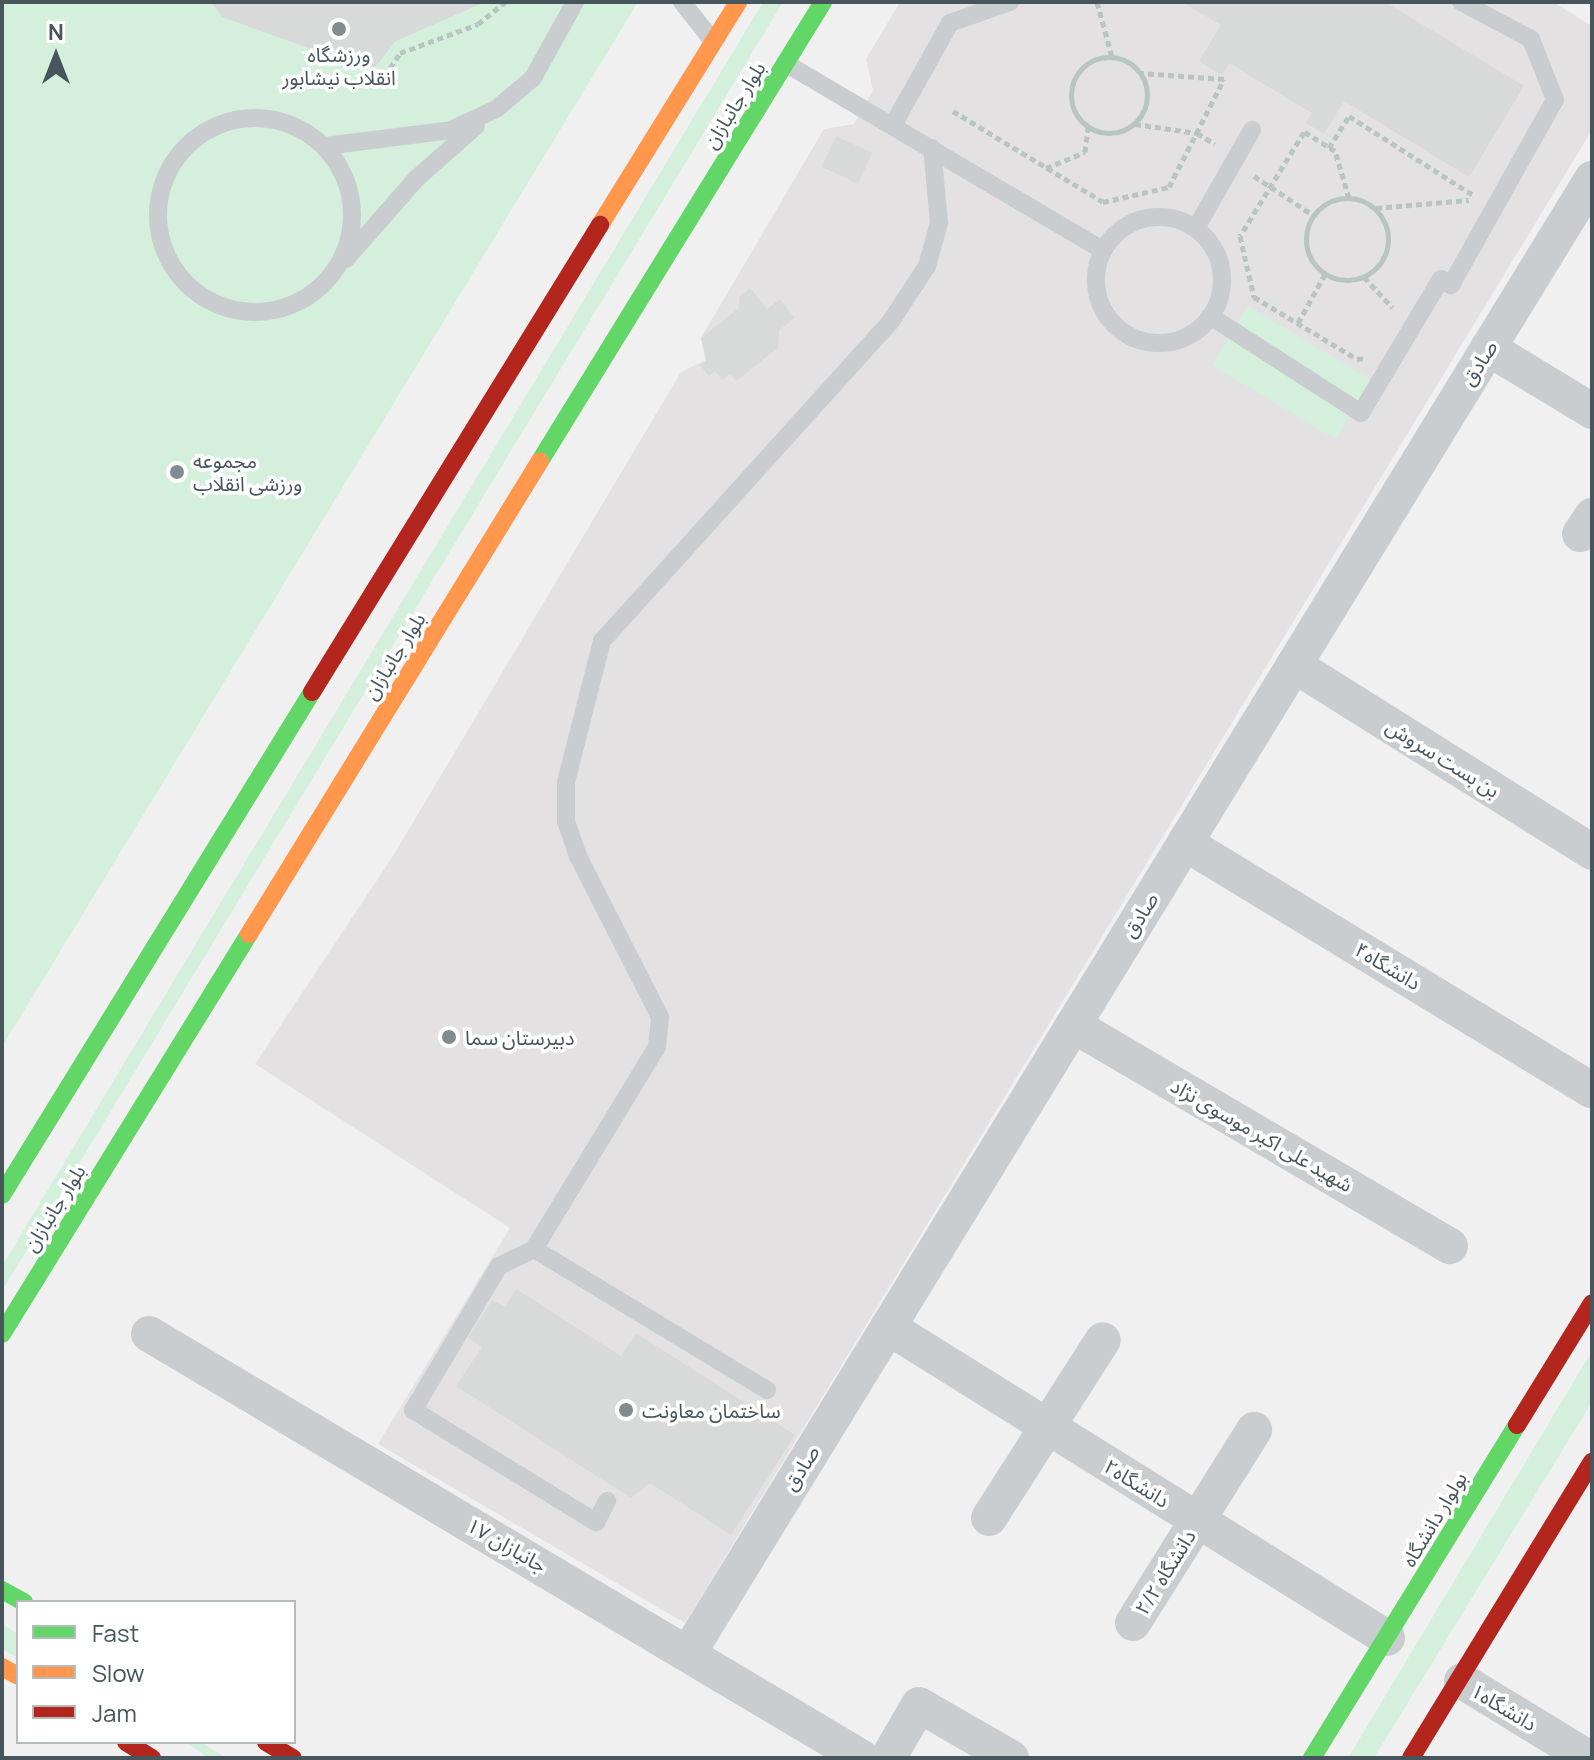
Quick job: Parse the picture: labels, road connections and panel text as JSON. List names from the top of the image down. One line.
{"streets":{"main road":["بلوار جانبازان","بولوار دانشگاه"],"street":["صادق","بن بست سروش","دانشگاه۴","شهید علی اکبر موسوی نژاد","دانشگاه۲","جانبازان ۱۷","دانشگاه ۲/۲","دانشگاه۱"]},"crossings":[["صادق","بن بست سروش"],["صادق","دانشگاه۴"],["صادق","شهید علی اکبر موسوی نژاد"],["صادق","دانشگاه۲"],["صادق","جانبازان ۱۷"],["دانشگاه۲","بولوار دانشگاه"],["دانشگاه۲","دانشگاه ۲/۲"]],"places":["ورزشگاه انقلاب نیشابور","مجموعه ورزشی انقلاب","دبیرستان سما","ساختمان معاونت"],"legend":["Fast","Slow","Jam"],"north":"top"}
